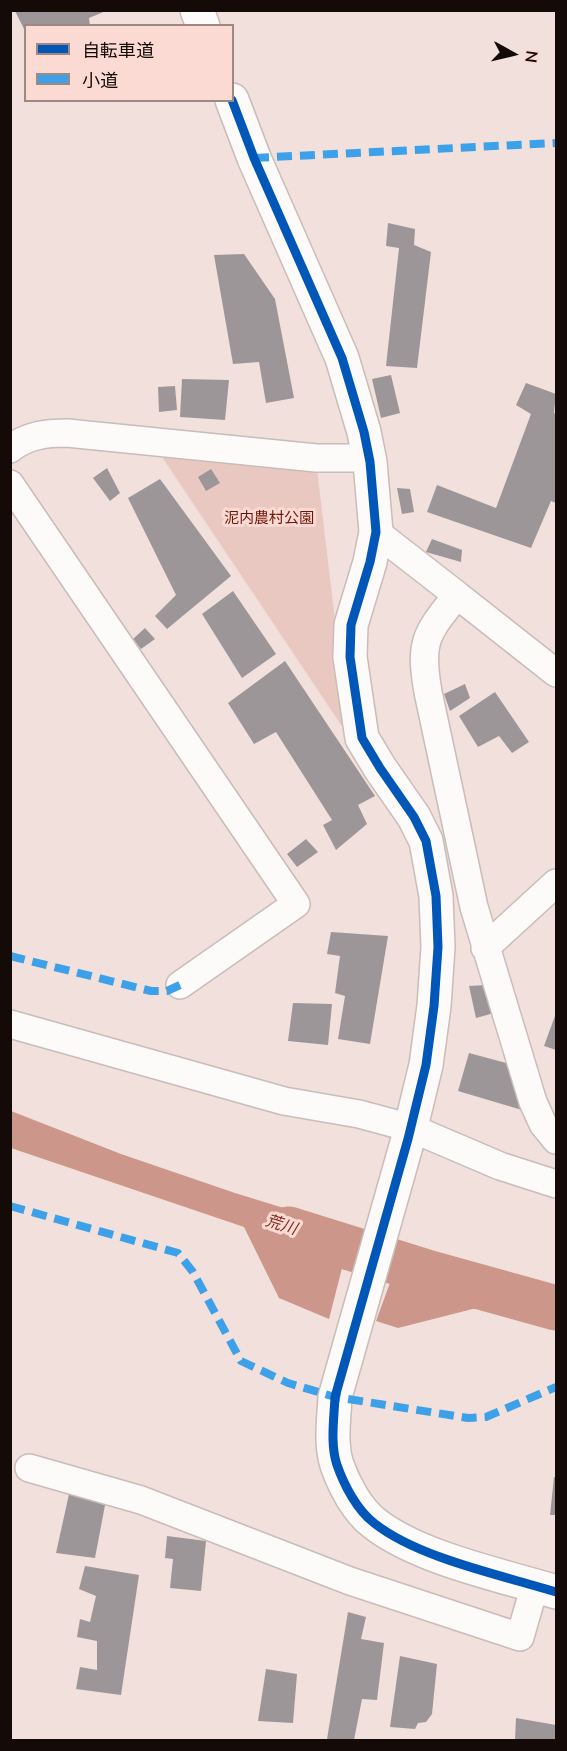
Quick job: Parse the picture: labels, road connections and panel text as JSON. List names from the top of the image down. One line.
{"water":["荒川"],"parks":["泥内農村公園"],"legend":["自転車道","小道"],"north":"right"}
